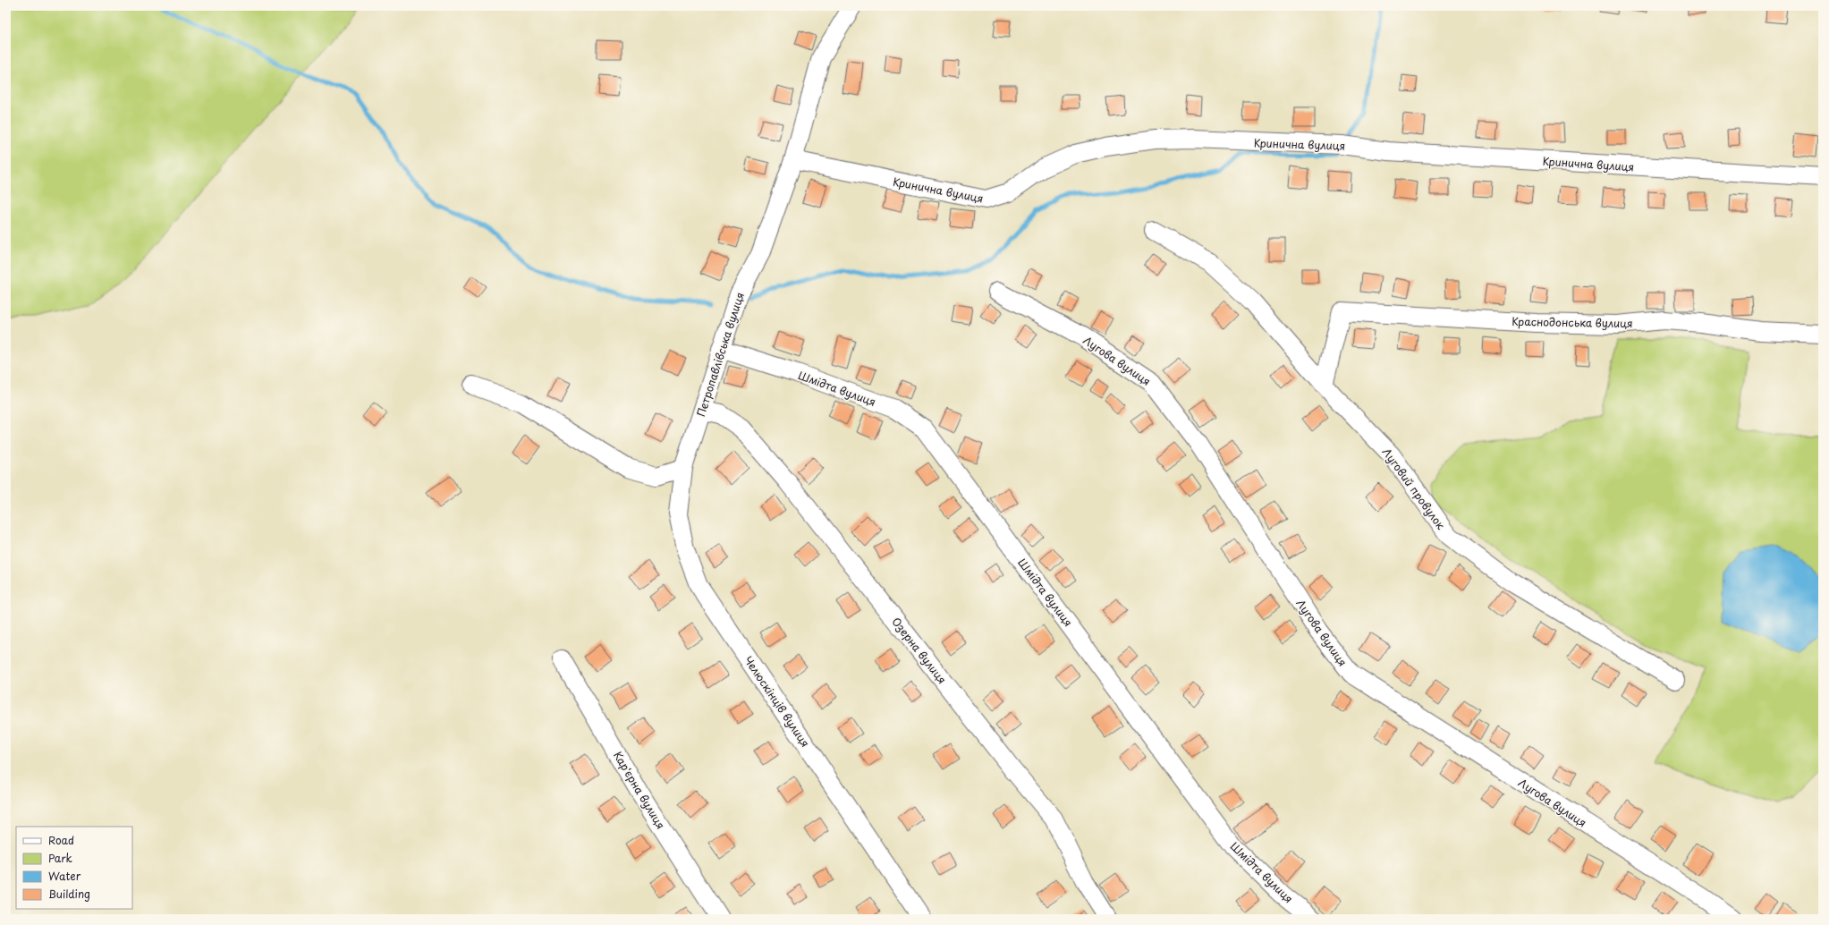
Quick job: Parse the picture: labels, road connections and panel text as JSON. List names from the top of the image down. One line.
{"streets":{"street":["Кринична вулиця","Краснодонська вулиця","Петропавлівська вулиця","Лугова вулиця","Шмідта вулиця","Луговий провулок","Озерна вулиця","Челюскінців вулиця","Кар'єрна вулиця"]},"crossings":[["Кринична вулиця","Петропавлівська вулиця"],["Краснодонська вулиця","Луговий провулок"],["Петропавлівська вулиця","Шмідта вулиця"],["Петропавлівська вулиця","Озерна вулиця"],["Петропавлівська вулиця","Челюскінців вулиця"]],"legend":["Road","Park","Water","Building"]}
